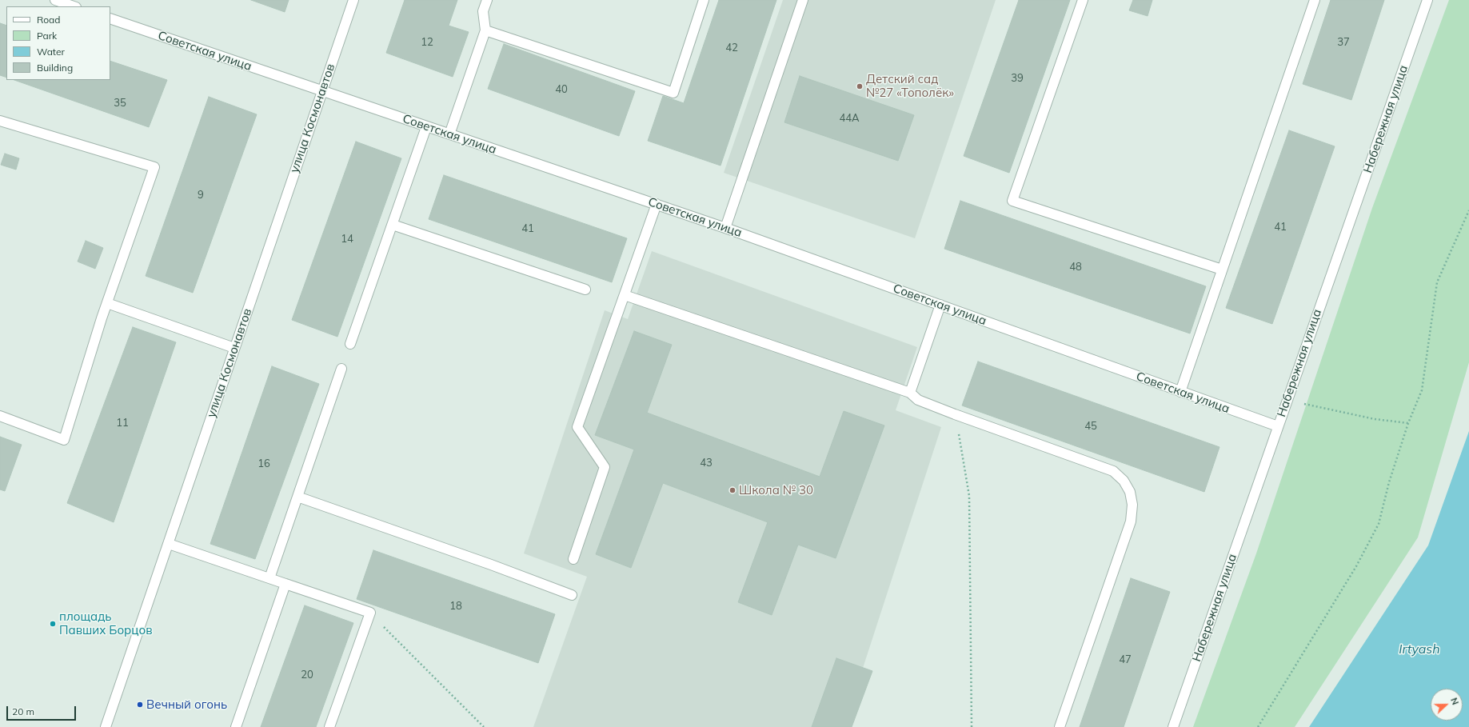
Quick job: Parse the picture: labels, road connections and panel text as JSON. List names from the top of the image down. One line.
{"streets":{"street":["Советская улица","улица Космонавтов","Набережная улица"]},"crossings":[["Советская улица","улица Космонавтов"],["Советская улица","Набережная улица"]],"water":["Irtyash"],"places":["Детский сад №27 «Тополёк»","Школа № 30","площадь Павших Борцов","Вечный огонь"],"house_numbers":["12","37","42","39","40","35","44А","9","41","41","14","48","11","45","43","16","18","47","20"],"legend":["Road","Park","Water","Building"],"scale_bar":"20 m","north":"right"}
